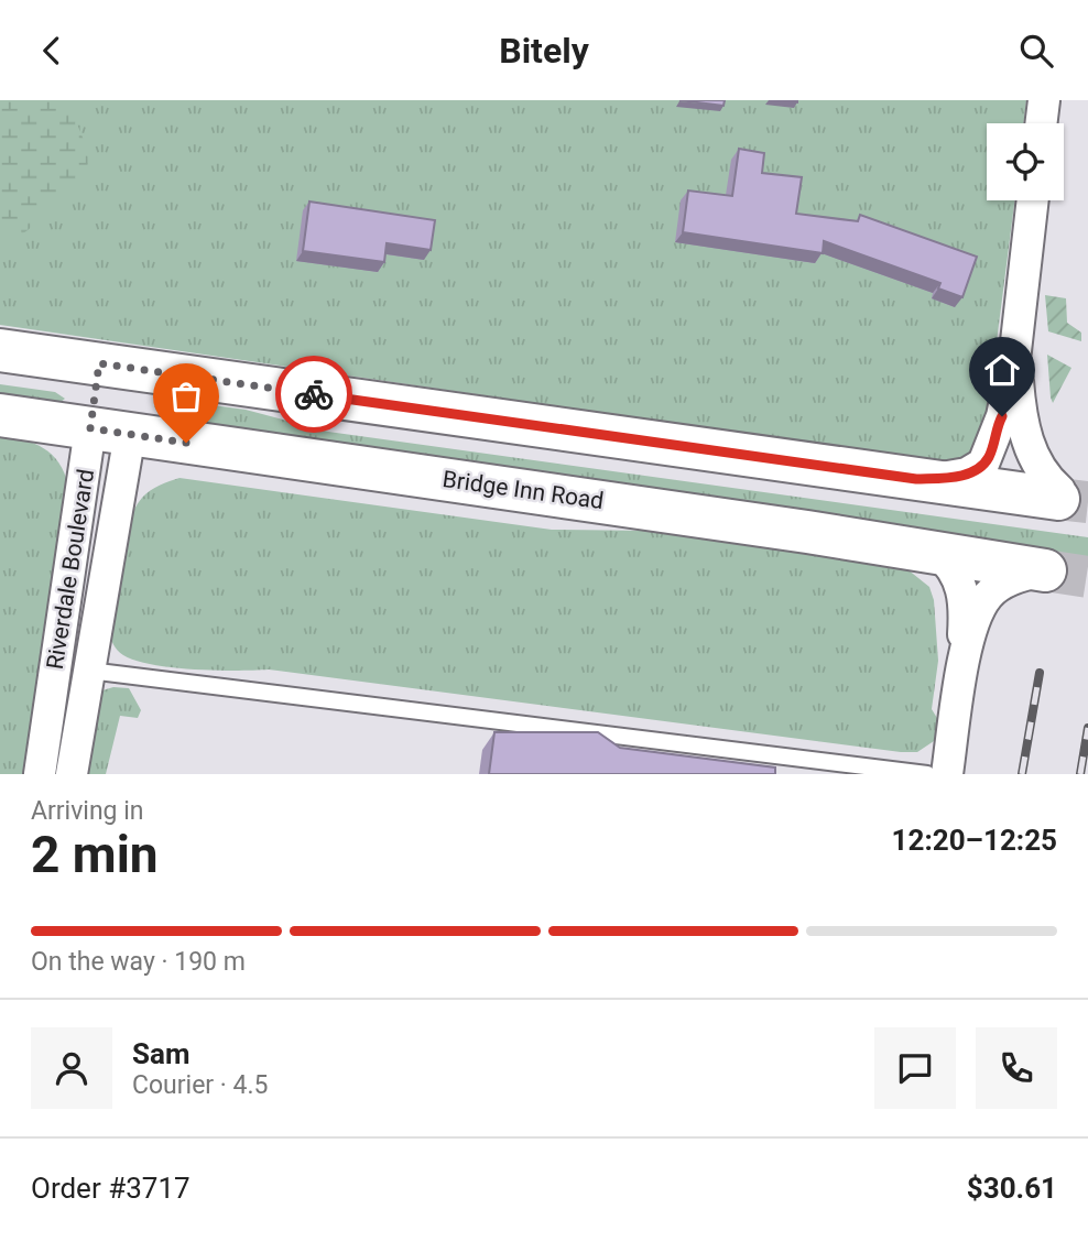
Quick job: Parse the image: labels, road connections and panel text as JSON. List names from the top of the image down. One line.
{"streets":{"main road":["Bridge Inn Road","Riverdale Boulevard"]},"crossings":[["Bridge Inn Road","Riverdale Boulevard"]],"page":{"header":"Bitely","heading":["2 min","Arriving in","12:20–12:25"],"panel":["Sam","Courier · 4.5","Order #3717","$30.61"],"bar":"On the way · 190 m"}}
